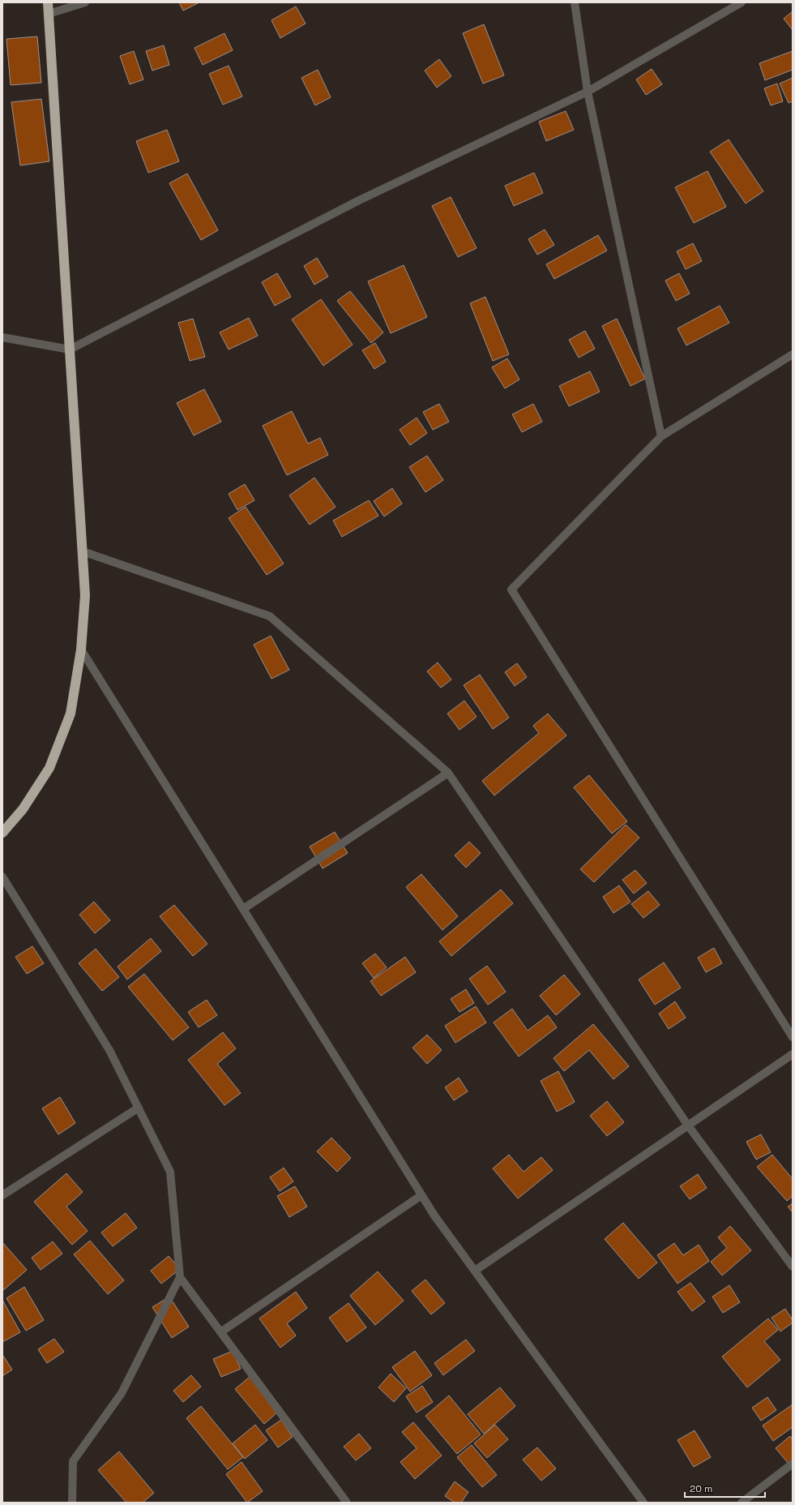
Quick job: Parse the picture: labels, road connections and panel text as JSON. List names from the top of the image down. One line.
{"scale_bar":"20 m"}
